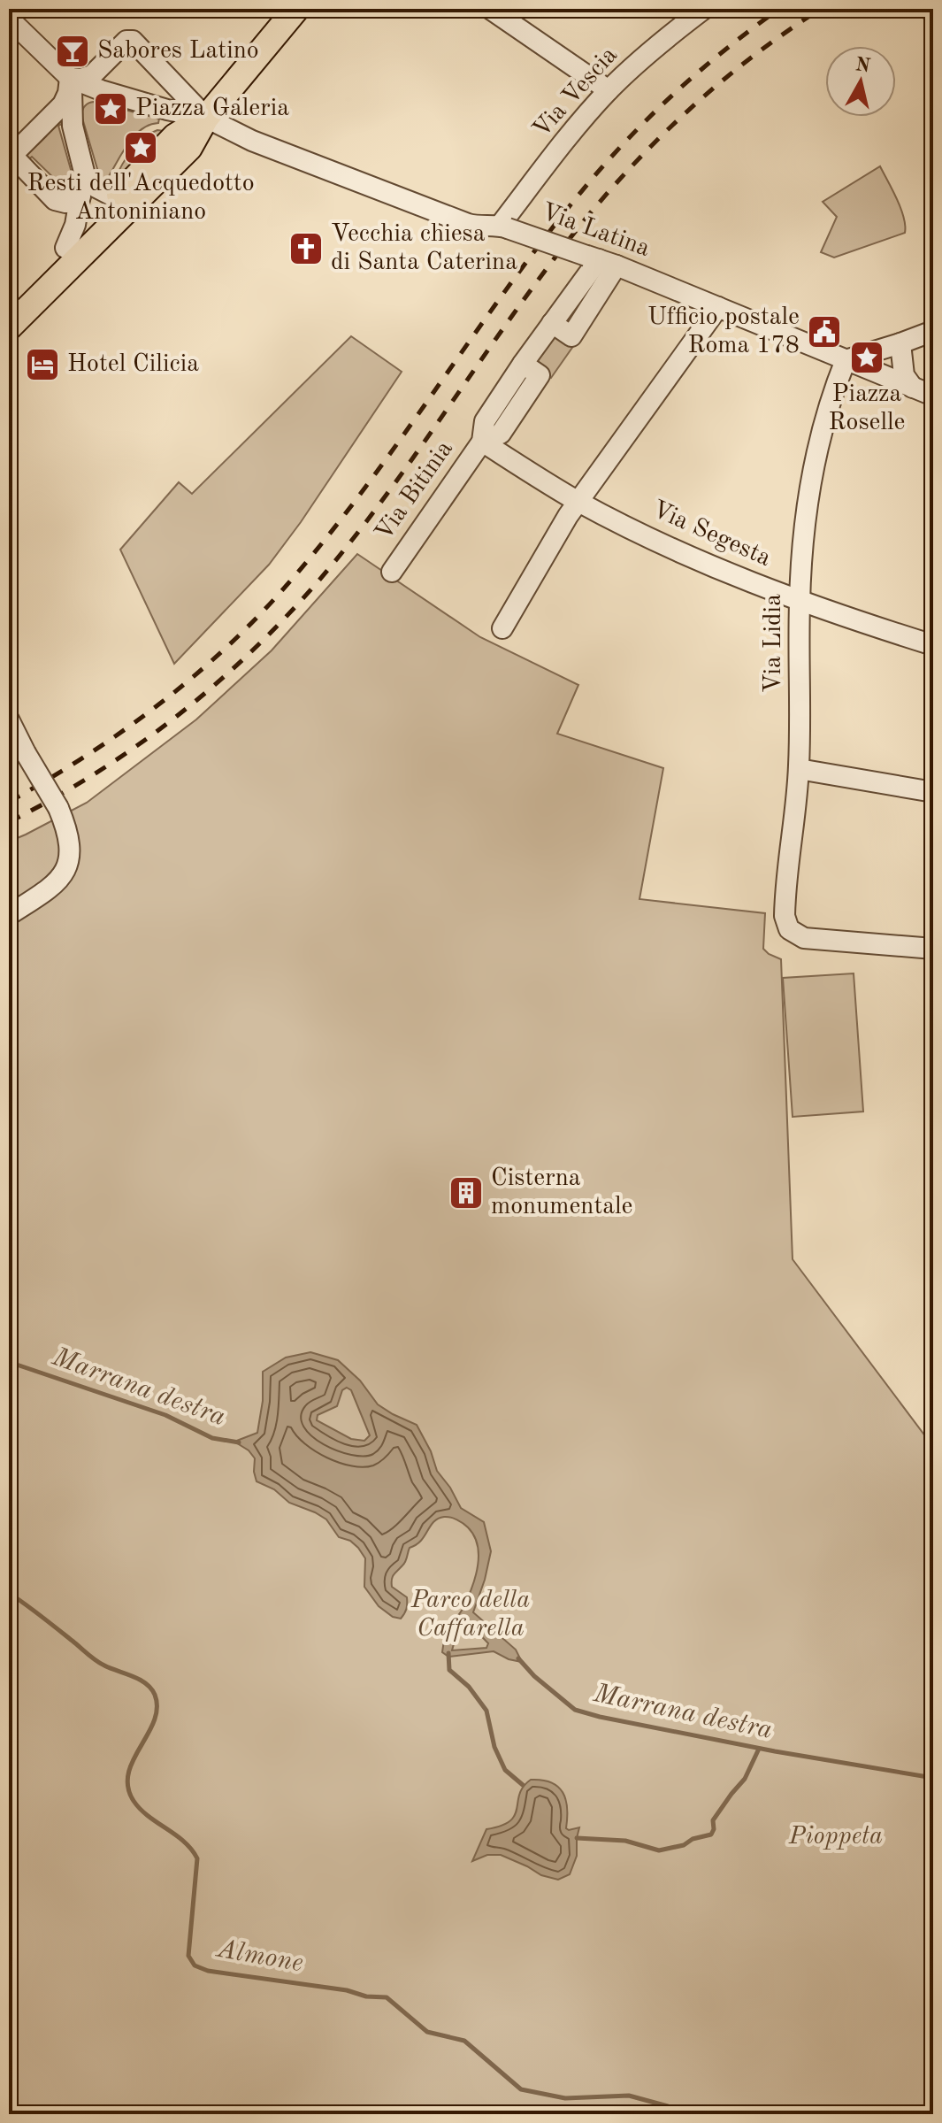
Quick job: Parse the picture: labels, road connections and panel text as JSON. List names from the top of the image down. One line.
{"streets":{"street":["Via Vescia","Via Latina","Via Bitinia","Via Segesta","Via Lidia"]},"crossings":[["Via Vescia","Via Latina"],["Via Latina","Via Bitinia"],["Via Latina","Via Lidia"],["Via Bitinia","Via Segesta"],["Via Segesta","Via Lidia"]],"water":["Marrana destra","Almone"],"parks":["Parco della Caffarella","Pioppeta"],"places":{"bar":["Sabores Latino"],"place":["Piazza Galeria","Resti dell'Acquedotto Antoniniano","Piazza Roselle"],"church":["Vecchia chiesa di Santa Caterina"],"public building":["Ufficio postale Roma 178"],"hotel":["Hotel Cilicia"],"building":["Cisterna monumentale"]},"north":"top"}
